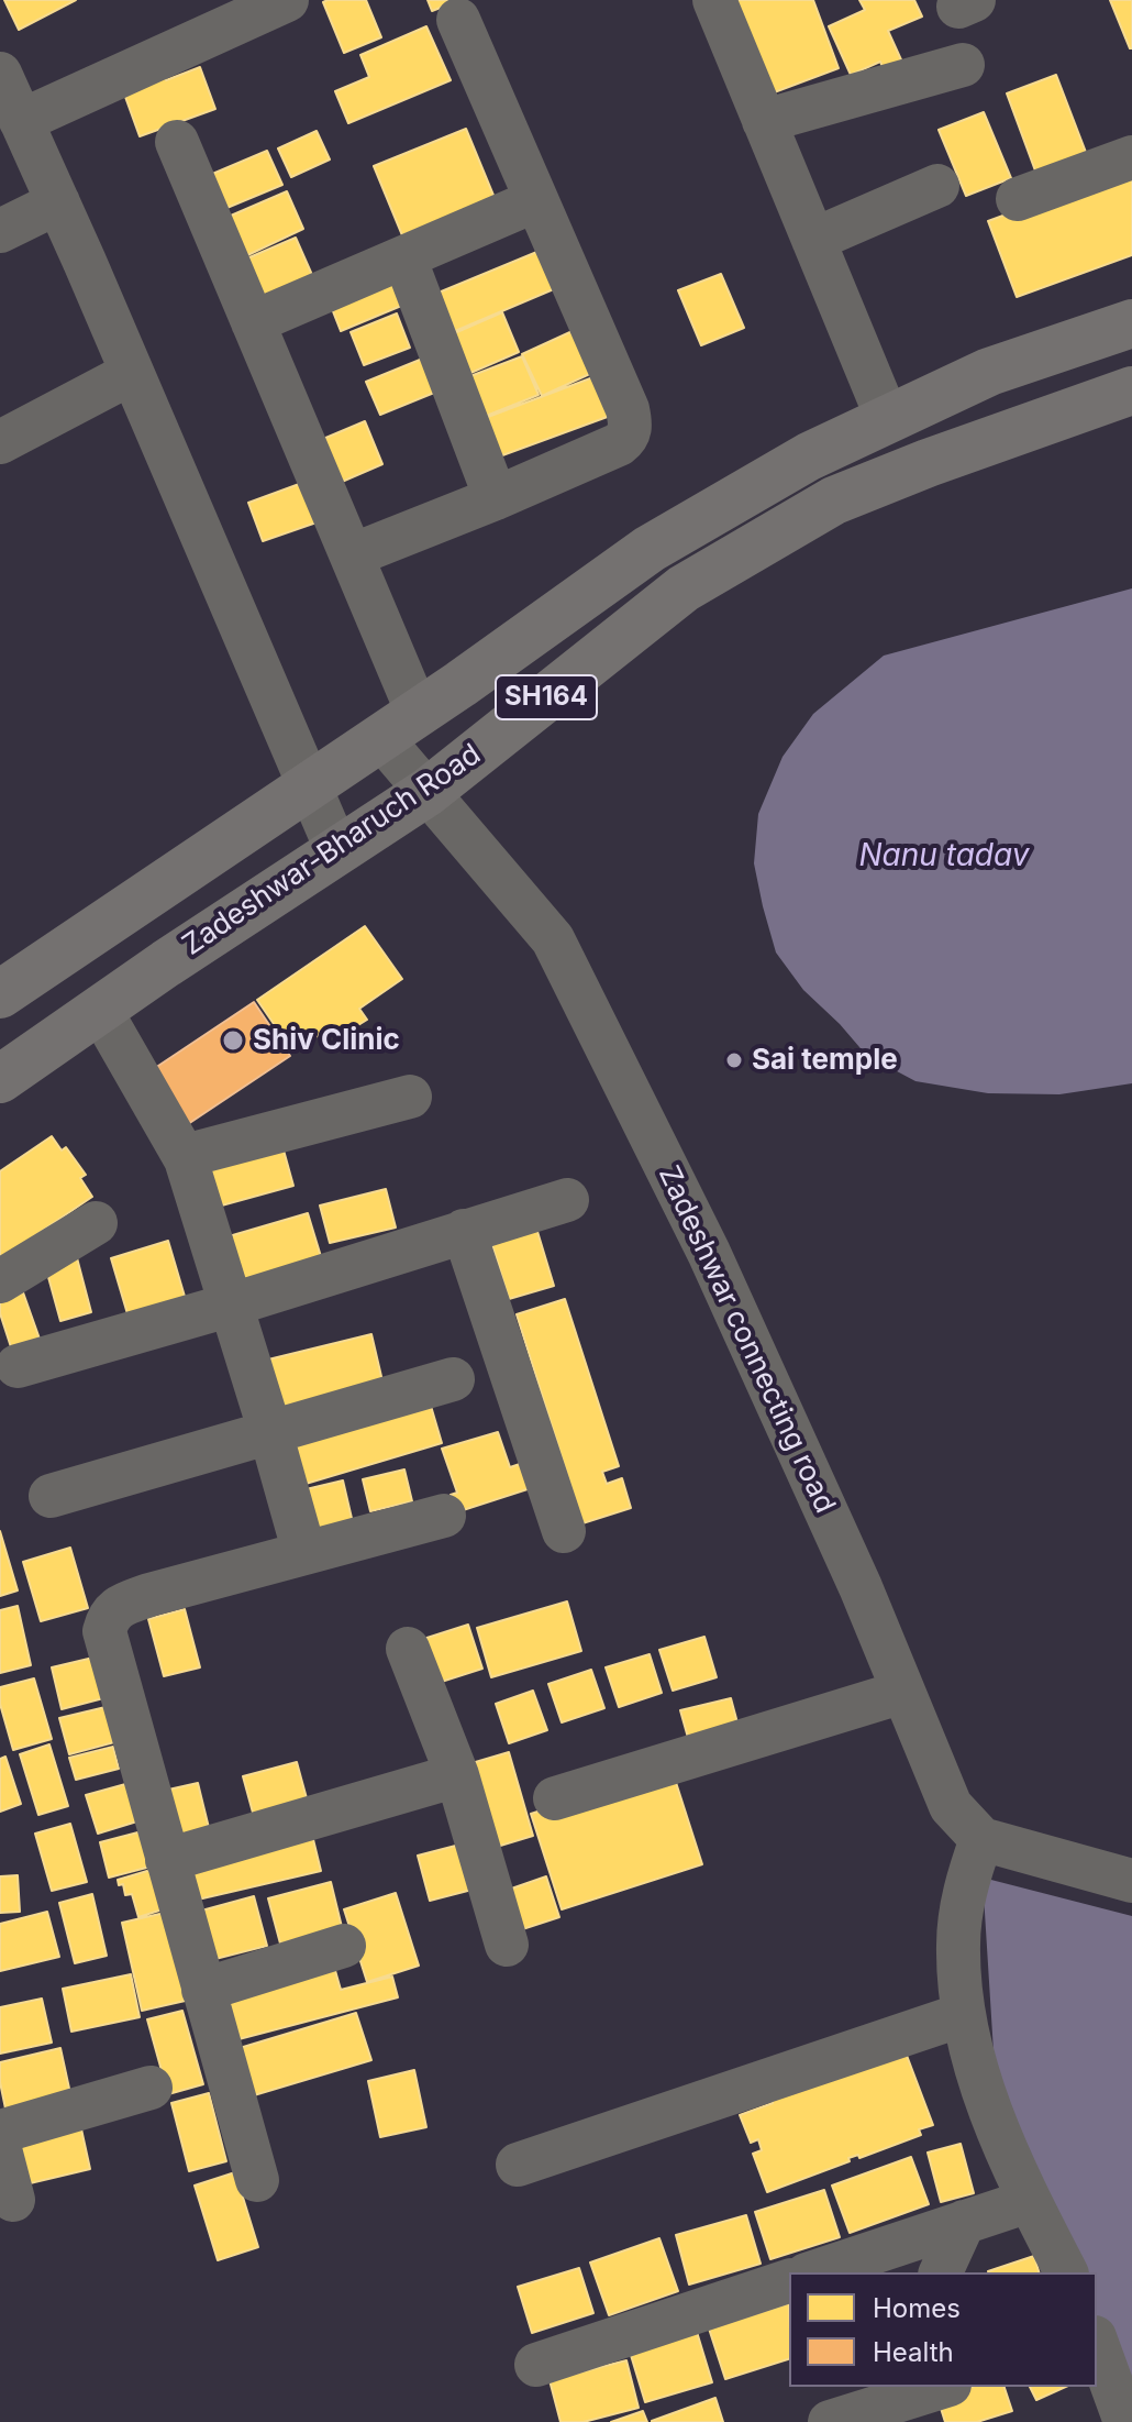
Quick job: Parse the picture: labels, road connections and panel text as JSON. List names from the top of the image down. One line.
{"streets":{"main road":["SH164","Zadeshwar-Bharuch Road"],"street":["Zadeshwar connecting road"]},"crossings":[["SH164","Zadeshwar connecting road"],["Zadeshwar-Bharuch Road","Zadeshwar connecting road"]],"water":["Nanu tadav"],"places":["Shiv Clinic","Sai temple"],"legend":["Homes","Health"]}
